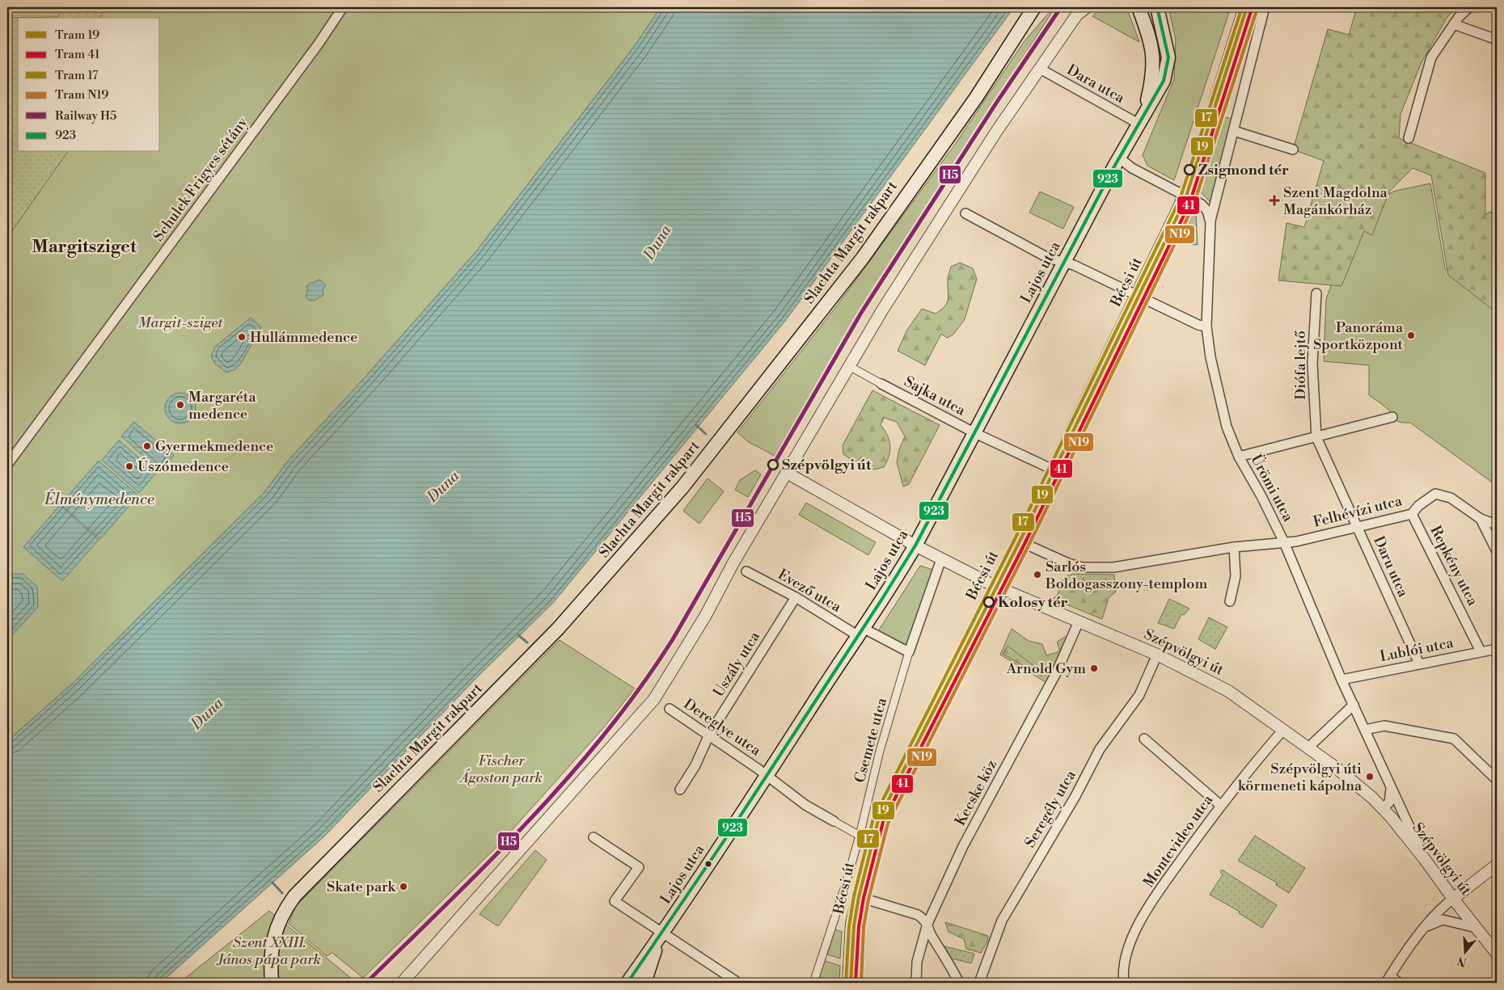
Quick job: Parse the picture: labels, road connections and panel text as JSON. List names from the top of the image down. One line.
{"streets":{"main road":["Slachta Margit rakpart","Lajos utca"],"street":["Dara utca","Schulek Frigyes sétány","Bécsi út","Diófa lejtő","Sajka utca","Ürömi utca","Felhévízi utca","Repkény utca","Daru utca","Evező utca","Lublói utca","Szépvölgyi út","Uszály utca","Dereglye utca","Csemete utca","Kecske köz","Seregély utca","Montevideo utca"]},"crossings":[["Dara utca","Lajos utca"],["Lajos utca","Sajka utca"],["Lajos utca","Evező utca"],["Lajos utca","Szépvölgyi út"],["Lajos utca","Dereglye utca"],["Bécsi út","Sajka utca"],["Bécsi út","Ürömi utca"],["Bécsi út","Felhévízi utca"],["Bécsi út","Szépvölgyi út"],["Diófa lejtő","Daru utca"],["Ürömi utca","Felhévízi utca"],["Ürömi utca","Lublói utca"],["Ürömi utca","Szépvölgyi út"],["Felhévízi utca","Repkény utca"],["Felhévízi utca","Daru utca"],["Repkény utca","Lublói utca"],["Daru utca","Lublói utca"],["Evező utca","Uszály utca"],["Szépvölgyi út","Kecske köz"],["Szépvölgyi út","Seregély utca"],["Szépvölgyi út","Montevideo utca"],["Uszály utca","Dereglye utca"],["Dereglye utca","Csemete utca"]],"districts":["Margitsziget"],"water":["Duna","Élménymedence"],"parks":["Margit-sziget","Fischer Ágoston park","Szent XXIII. János pápa park"],"places":{"other":["Zsigmond tér","Panoráma Sportközpont","Hullámmedence","Margaréta medence","Gyermekmedence","Szépvölgyi út","Úszómedence","Sarlós Boldogasszony-templom","Kolosy tér","Arnold Gym","Szépvölgyi úti körmeneti kápolna","Skate park"],"health":["Szent Magdolna Magánkórház"]},"lines":["tram line 19","tram line 17","rail line H5","transit line 923","tram line 41","tram line N19"],"legend":["Tram 19","Tram 41","Tram 17","Tram N19","Railway H5","923"],"north":"bottom"}
